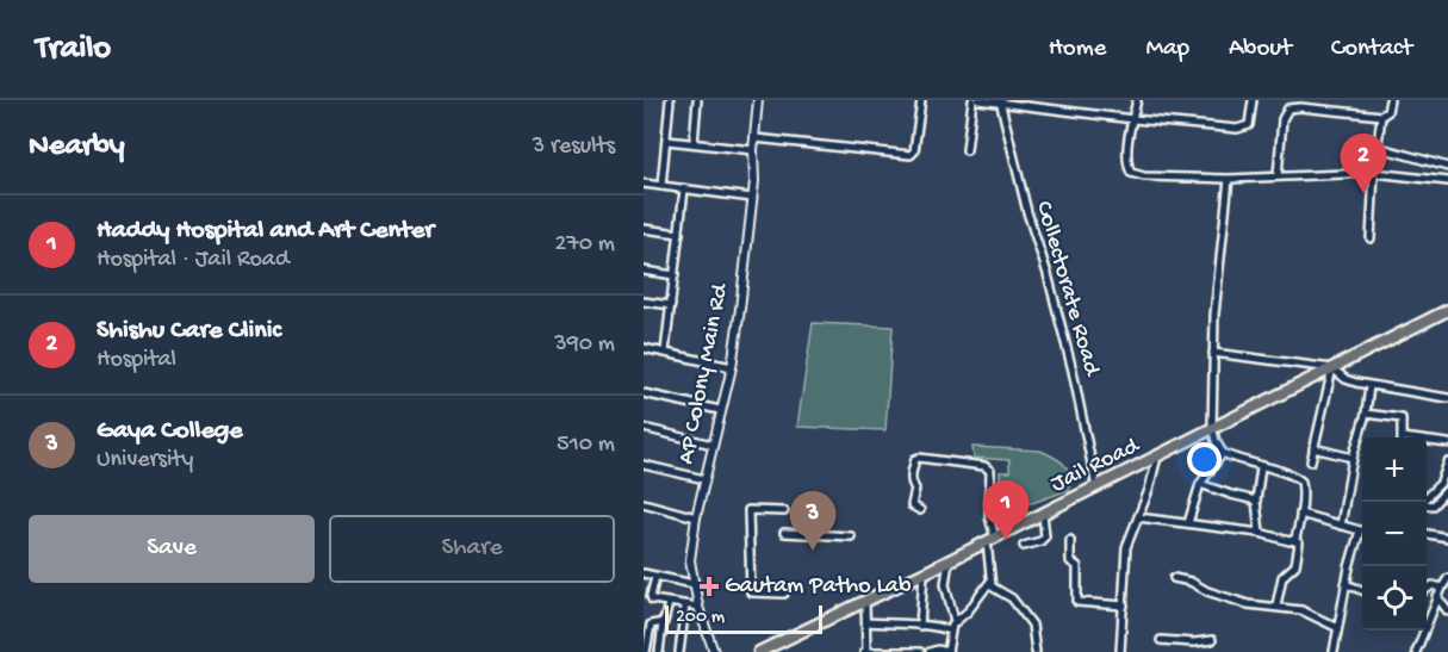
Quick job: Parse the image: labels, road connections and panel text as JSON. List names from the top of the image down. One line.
{"streets":{"main road":["Jail Road"],"street":["Collectorate Road","AP Colony Main Rd"]},"crossings":[["Collectorate Road","Jail Road"]],"places":{"health":["Gautam Patho Lab"]},"scale_bar":"200 m","page":{"header":"Trailo","nav":["Home","Map","About","Contact"],"heading":["Nearby","3 results"],"pins":["2","1","3"],"list":[{"mark":"1","name":"Haddy Hospital and Art Center","note":"Hospital · Jail Road","value":"270 m"},{"mark":"2","name":"Shishu Care Clinic","note":"Hospital","value":"390 m"},{"mark":"3","name":"Gaya College","note":"University","value":"510 m"}],"map_buttons":["+","−"],"buttons":["Save","Share"],"scale":"200 m"}}
